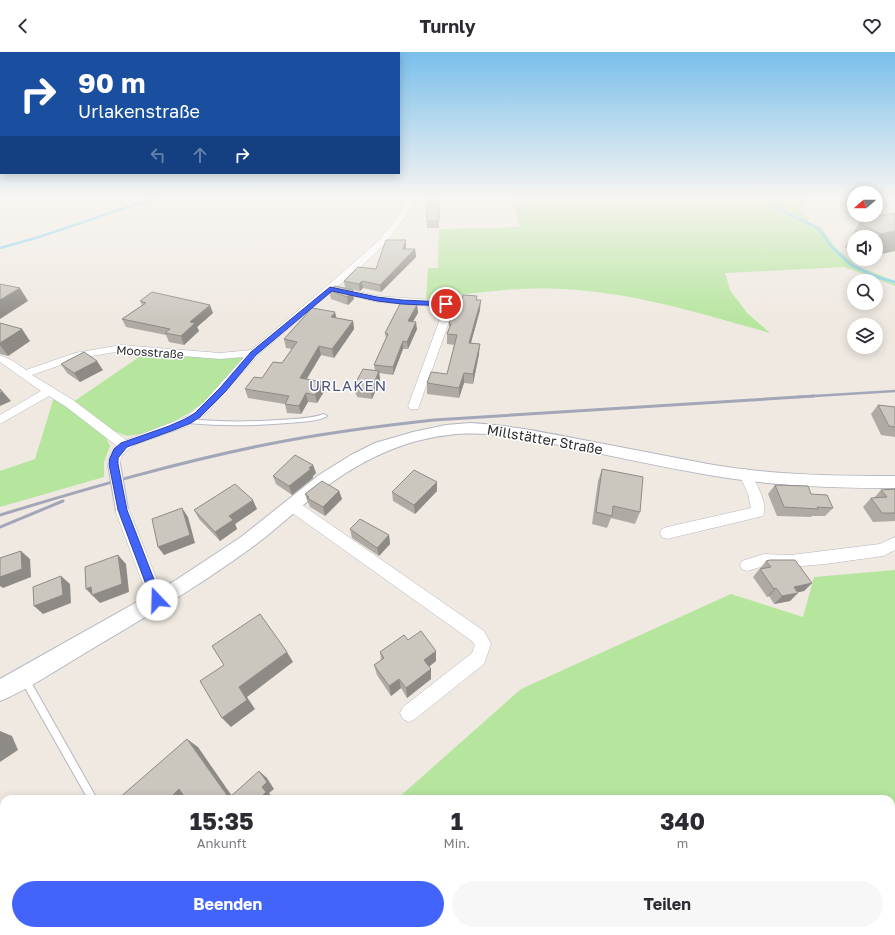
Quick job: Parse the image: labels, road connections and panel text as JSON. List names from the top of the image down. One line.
{"streets":{"street":["Moosstraße","Millstätter Straße"]},"districts":["URLAKEN"],"north":"left","page":{"header":"Turnly","turn":["90 m","Urlakenstraße"],"eta":["15:35","Ankunft","1","Min.","340","m"],"buttons":["Beenden","Teilen"]}}
